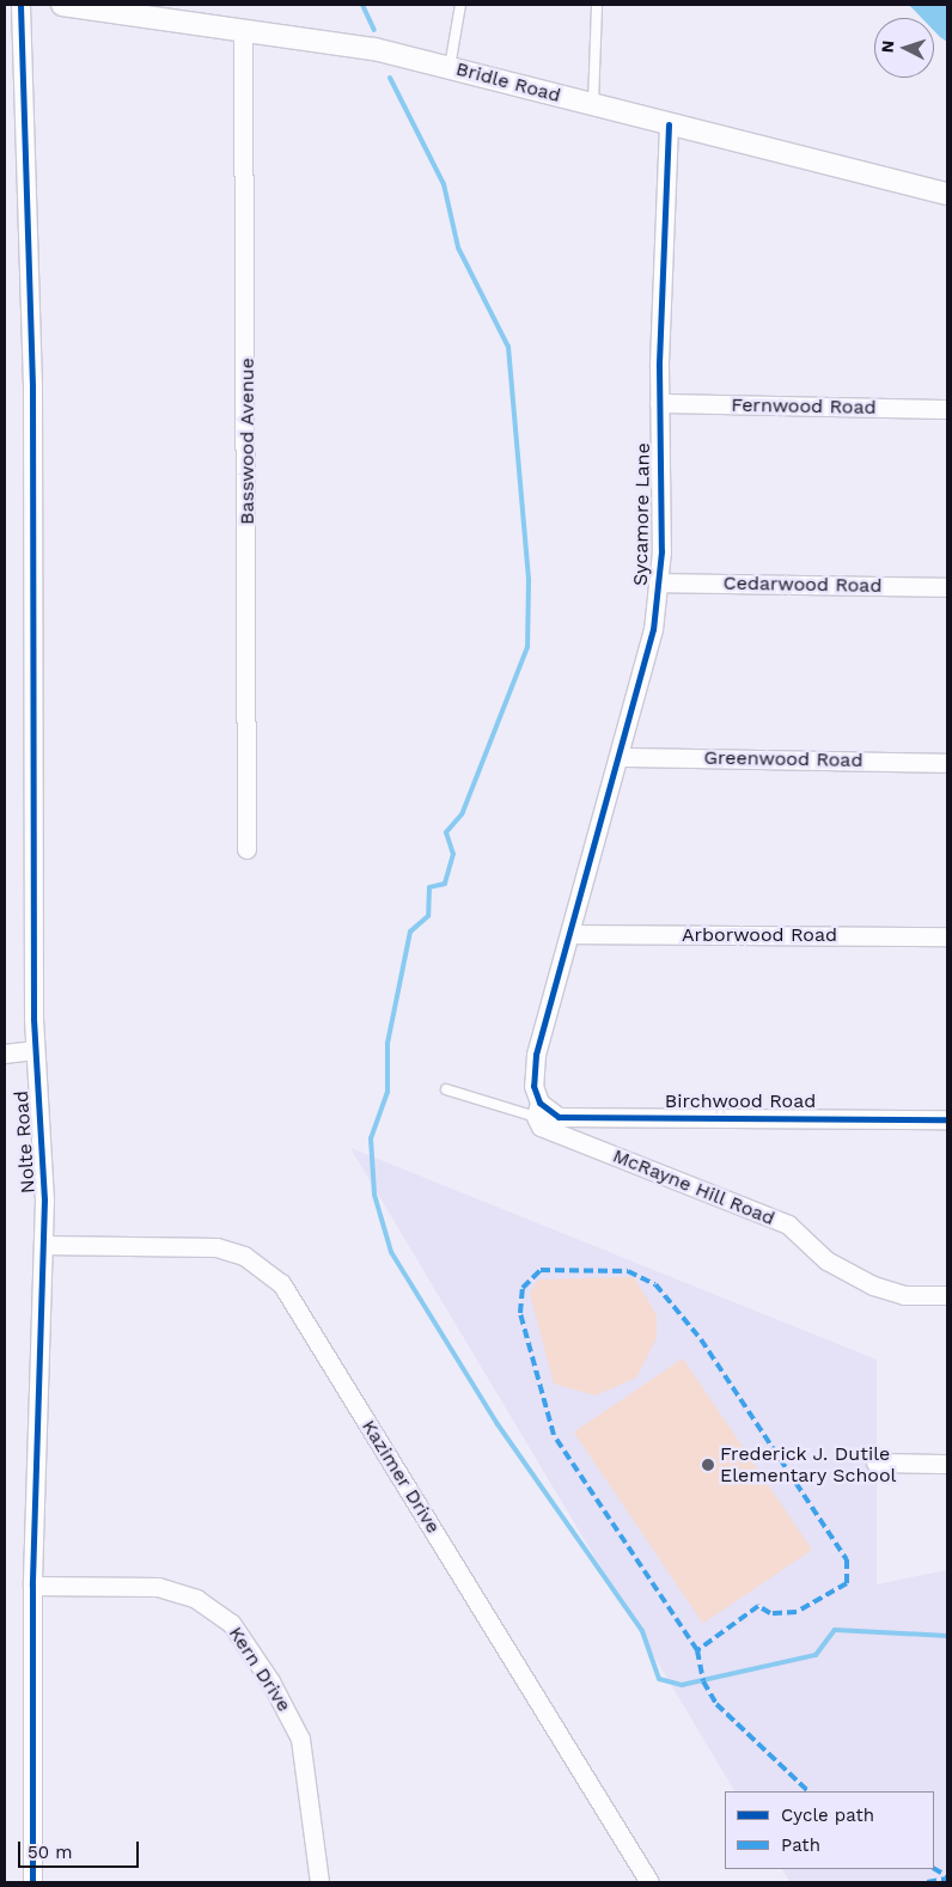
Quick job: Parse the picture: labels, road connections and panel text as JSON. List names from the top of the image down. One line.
{"streets":{"street":["Bridle Road","Fernwood Road","Basswood Avenue","Sycamore Lane","Cedarwood Road","Greenwood Road","Arborwood Road","Birchwood Road","Nolte Road","McRayne Hill Road","Kazimer Drive","Kern Drive"]},"crossings":[["Bridle Road","Basswood Avenue"],["Bridle Road","Sycamore Lane"],["Fernwood Road","Sycamore Lane"],["Sycamore Lane","Cedarwood Road"],["Sycamore Lane","Greenwood Road"],["Sycamore Lane","Arborwood Road"],["Sycamore Lane","Birchwood Road"],["Sycamore Lane","McRayne Hill Road"],["Birchwood Road","McRayne Hill Road"],["Nolte Road","Kazimer Drive"],["Nolte Road","Kern Drive"]],"places":["Frederick J. Dutile Elementary School"],"legend":["Cycle path","Path"],"scale_bar":"50 m","north":"left"}
